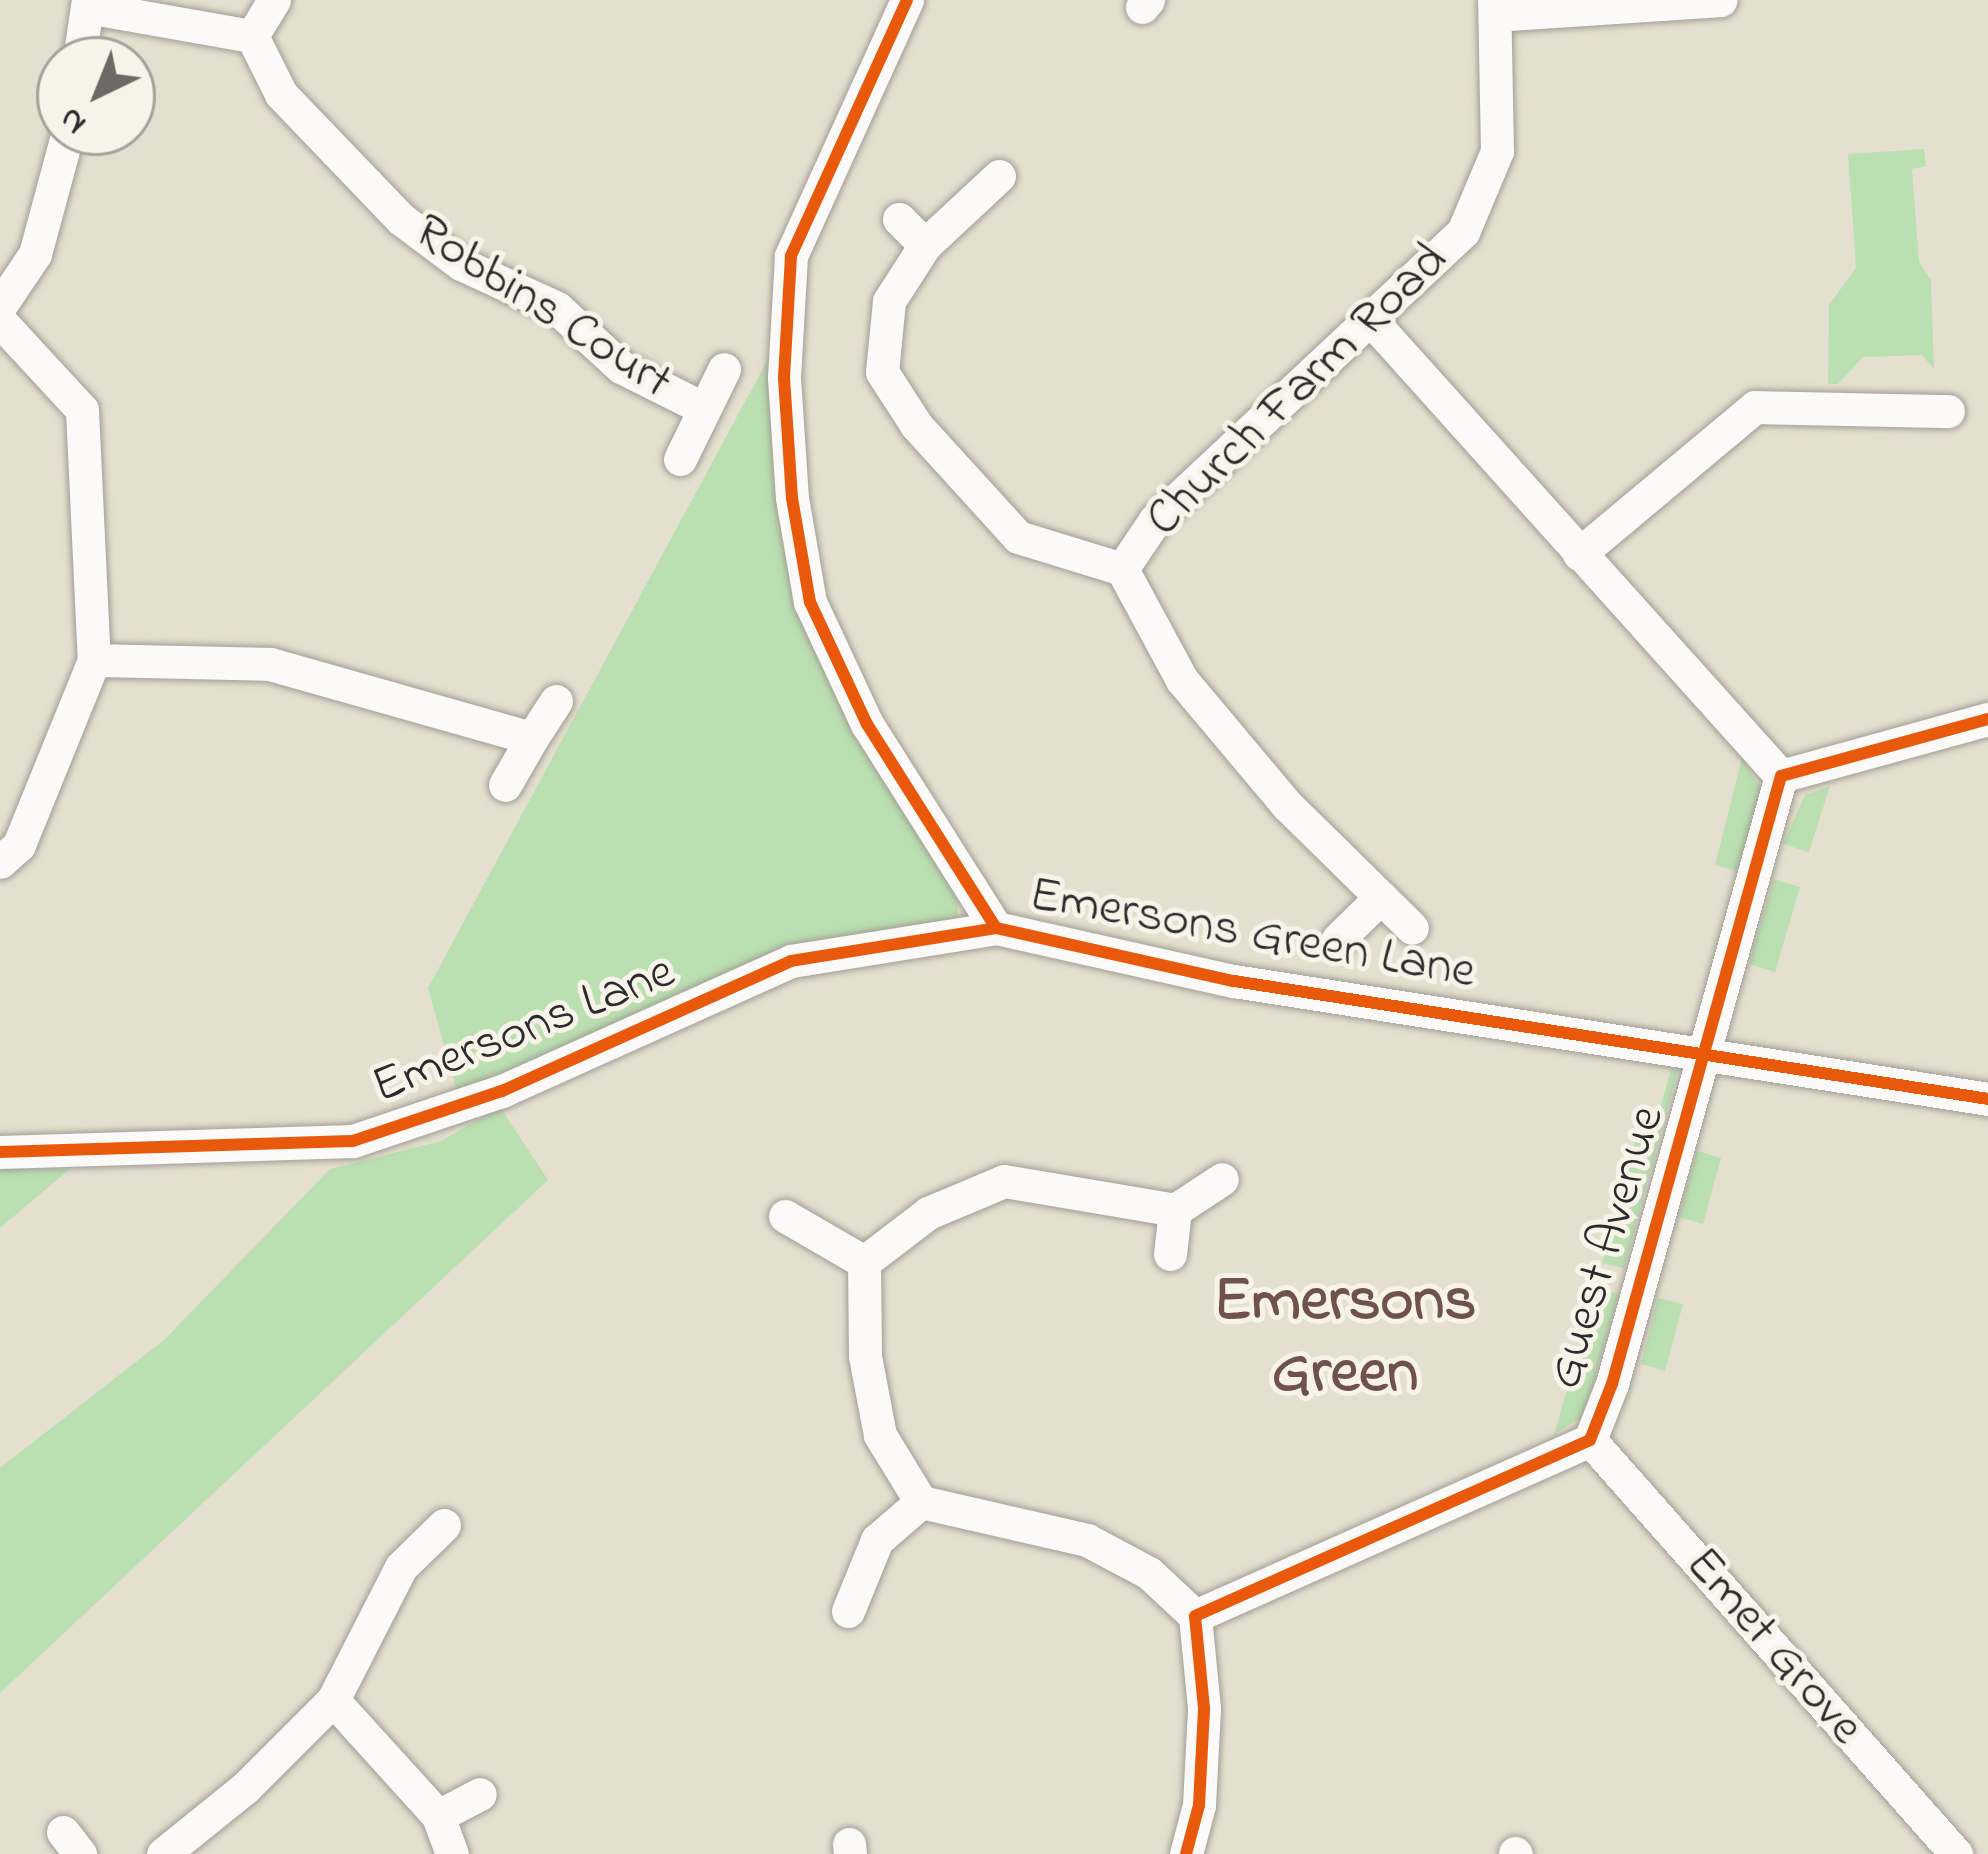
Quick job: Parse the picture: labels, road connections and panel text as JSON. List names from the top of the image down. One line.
{"streets":{"street":["Robbins Court","Church Farm Road","Emersons Green Lane","Emersons Lane","Guest Avenue","Emet Grove"]},"crossings":[["Emersons Green Lane","Emersons Lane"],["Emersons Green Lane","Guest Avenue"],["Guest Avenue","Emet Grove"]],"districts":["Emersons Green"],"north":"bottom left"}
